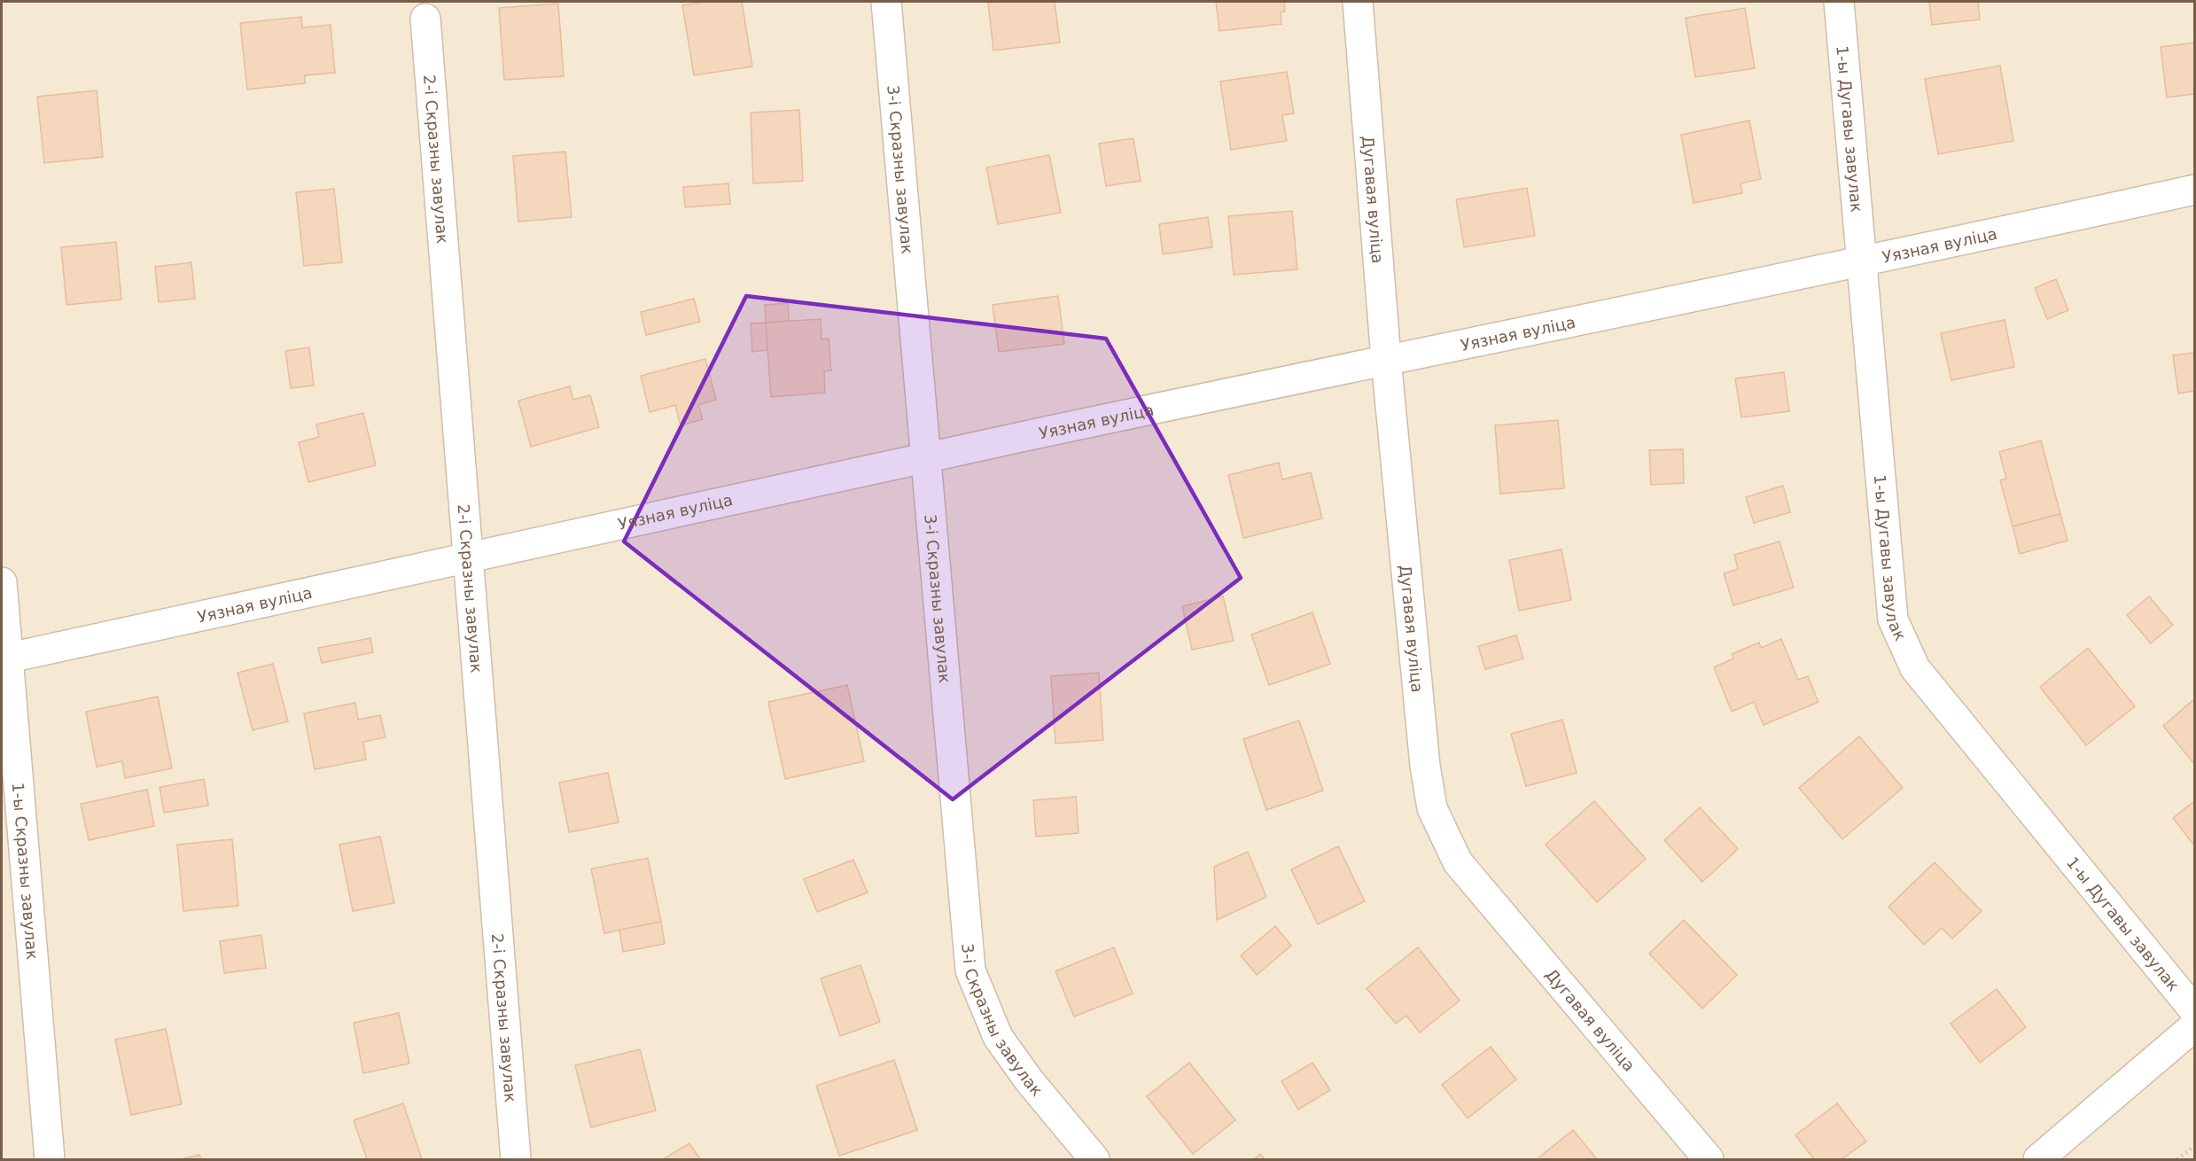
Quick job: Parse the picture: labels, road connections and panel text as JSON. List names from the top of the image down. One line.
{"streets":{"street":["1-ы Дугавы завулак","2-і Скразны завулак","3-і Скразны завулак","Дугавая вуліца","Уязная вуліца","1-ы Скразны завулак"]},"crossings":[["1-ы Дугавы завулак","Уязная вуліца"],["2-і Скразны завулак","Уязная вуліца"],["3-і Скразны завулак","Уязная вуліца"],["Дугавая вуліца","Уязная вуліца"],["Уязная вуліца","1-ы Скразны завулак"]]}
